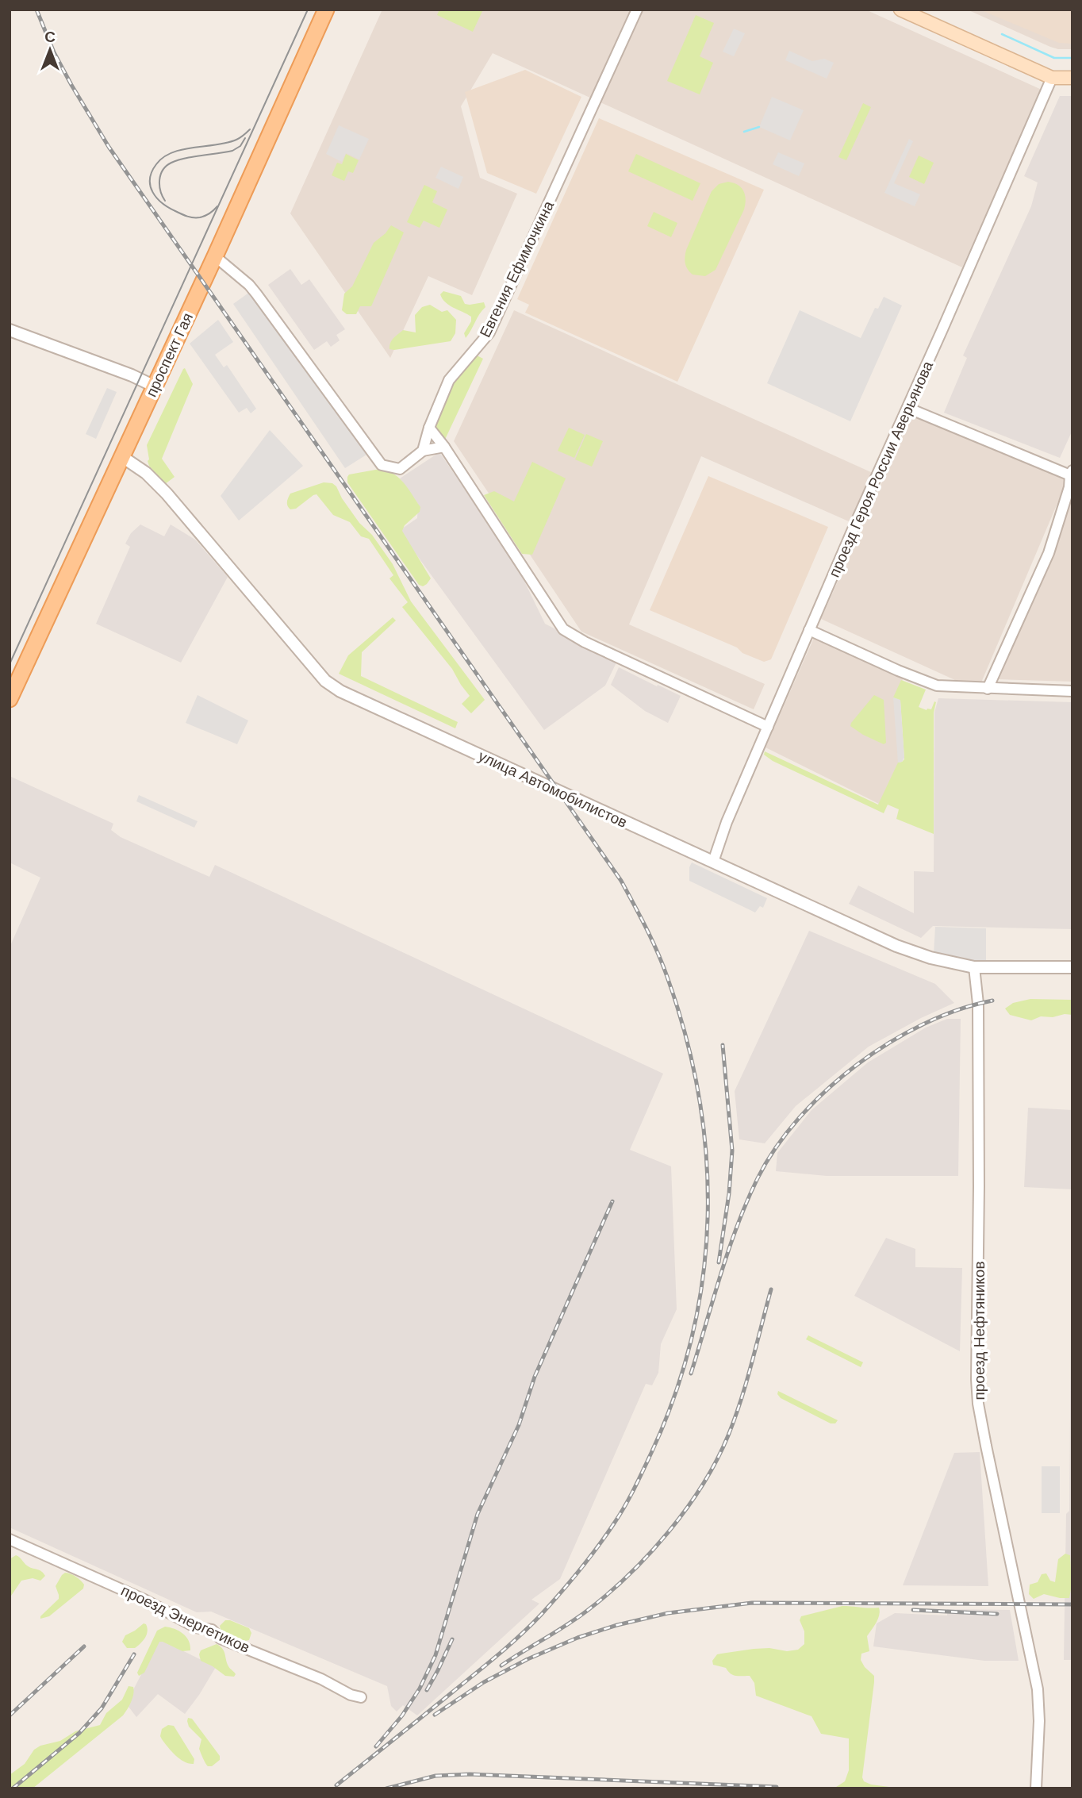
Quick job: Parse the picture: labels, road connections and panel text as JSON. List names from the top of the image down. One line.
{"streets":{"main road":["проспект Гая"],"street":["Евгения Ефимочкина","проезд Героя России Аверьянова","улица Автомобилистов","проезд Нефтяников","проезд Энергетиков"]},"crossings":[["проспект Гая","улица Автомобилистов"],["проезд Героя России Аверьянова","улица Автомобилистов"],["улица Автомобилистов","проезд Нефтяников"]],"north":"top"}
